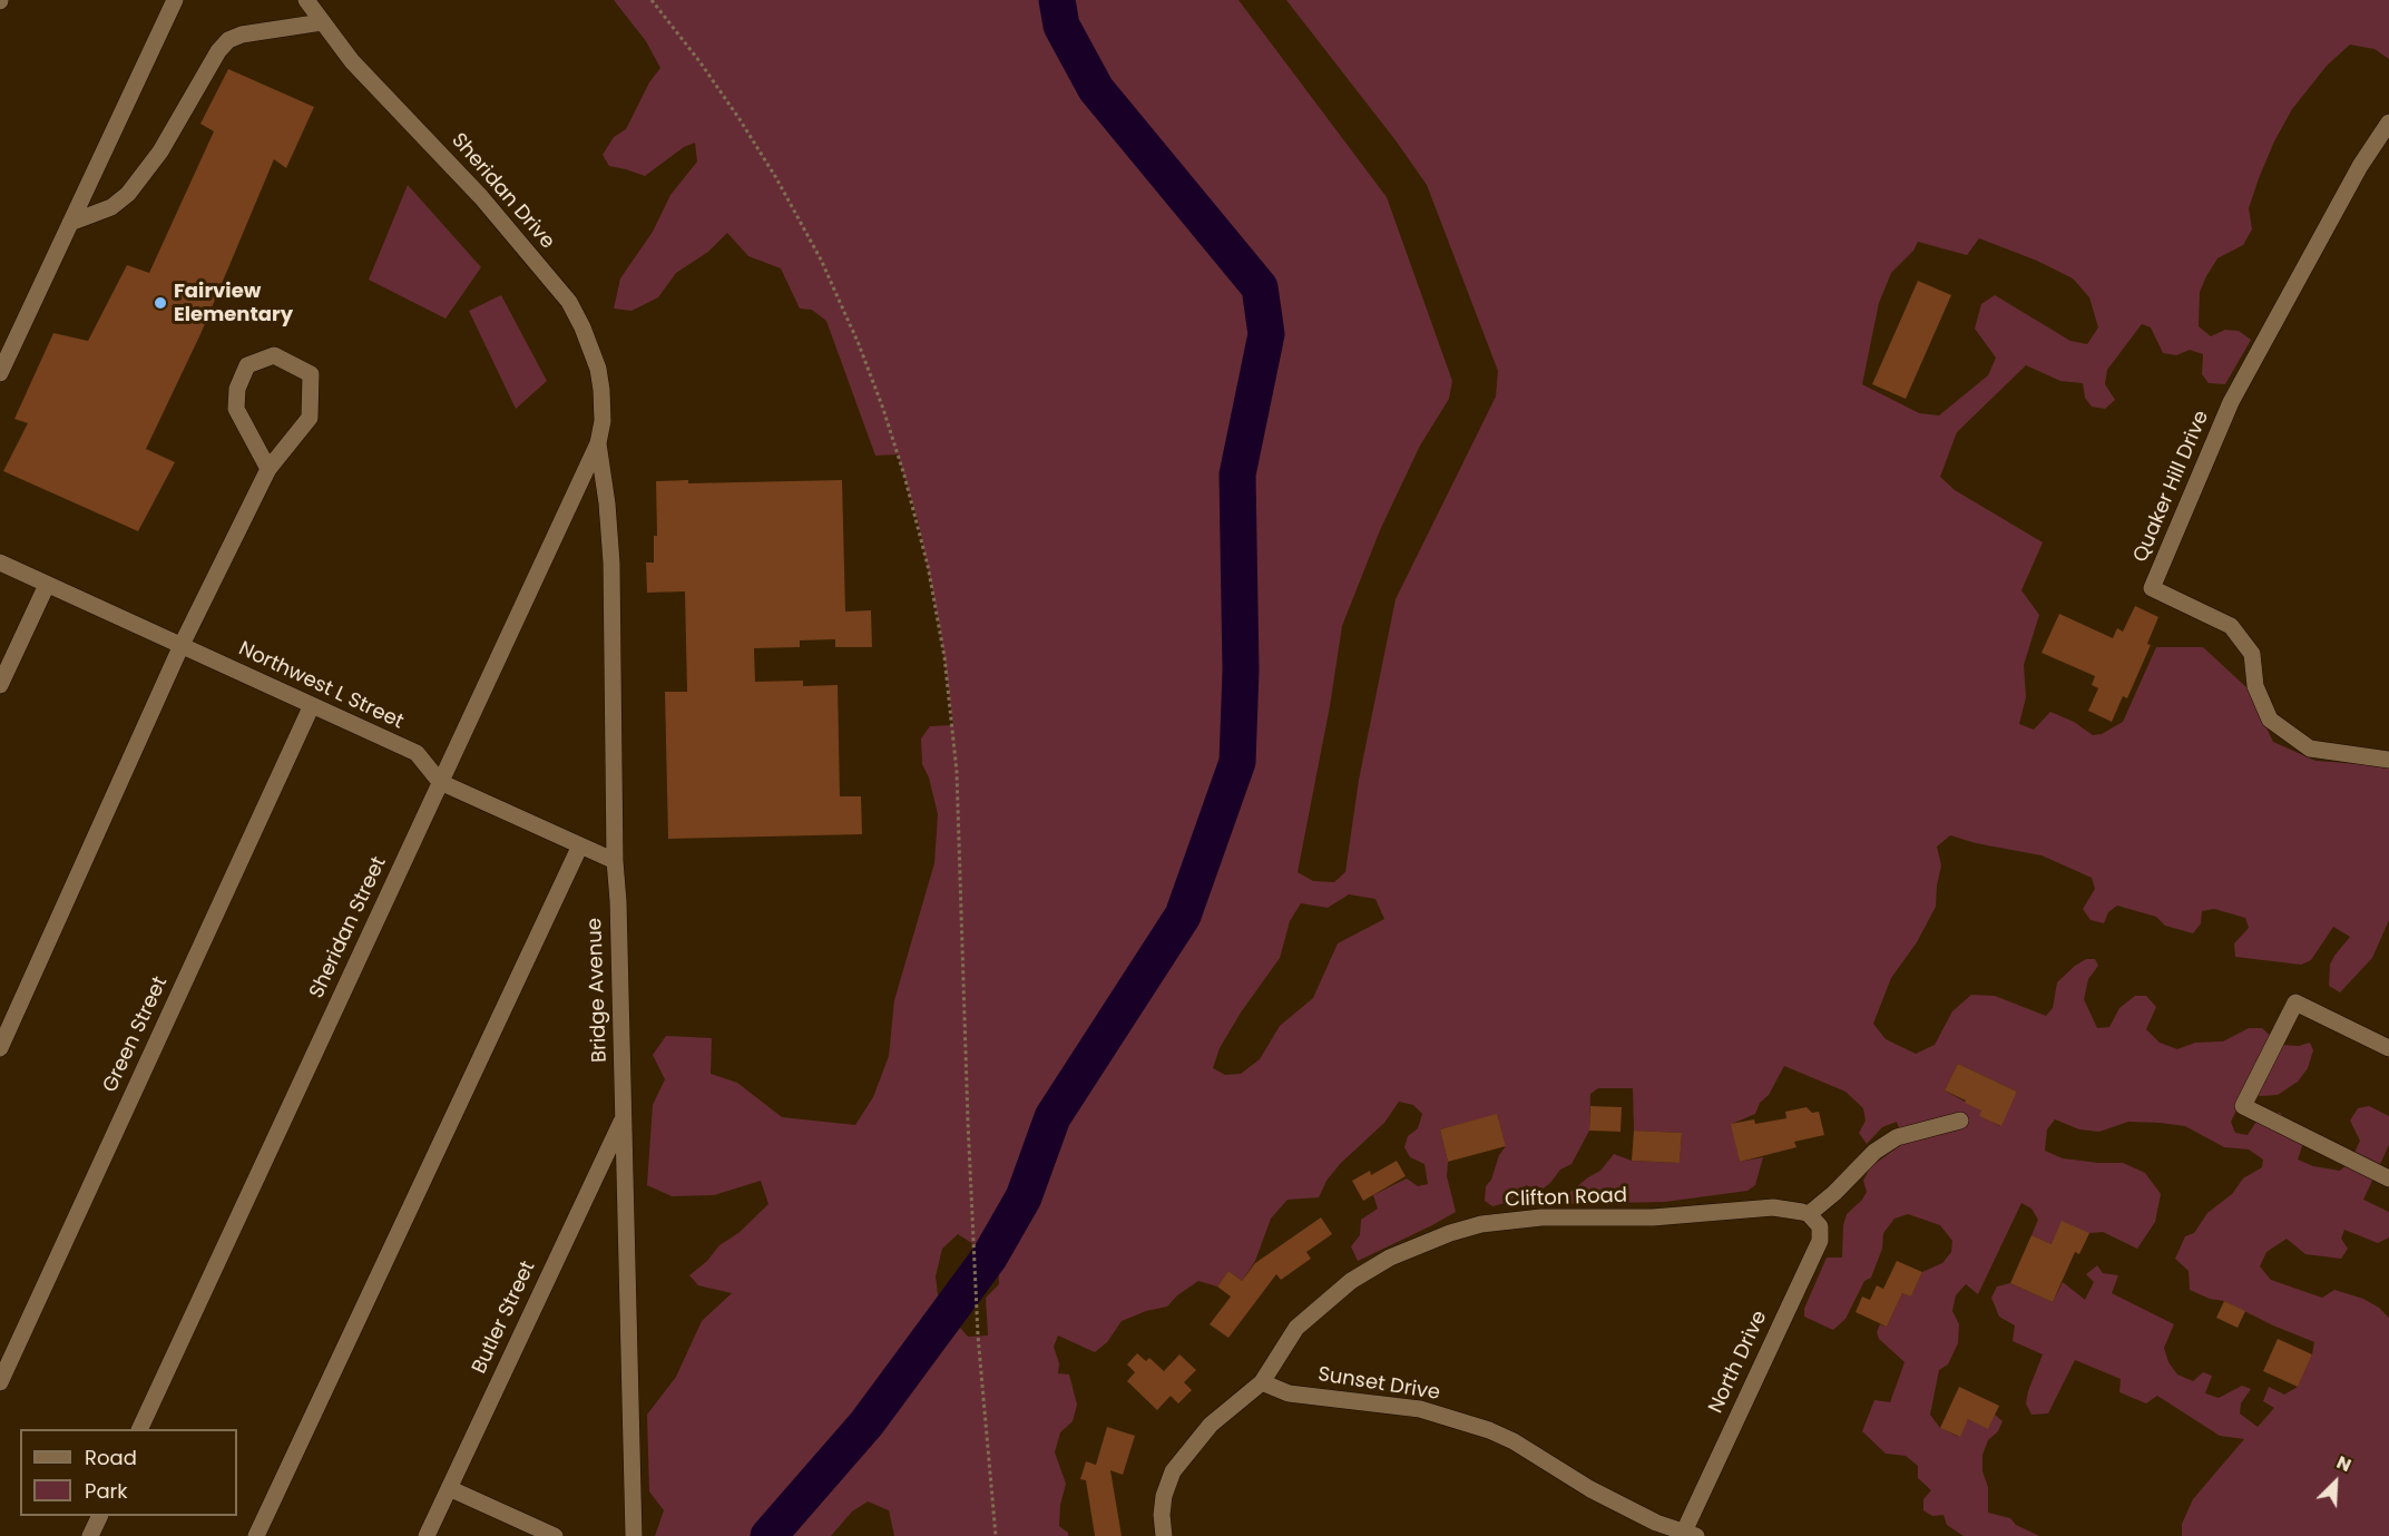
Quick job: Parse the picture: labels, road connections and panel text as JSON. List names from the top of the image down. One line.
{"streets":{"street":["Sheridan Drive","Quaker Hill Drive","Northwest L Street","Sheridan Street","Bridge Avenue","Green Street","Clifton Road","Butler Street","North Drive","Sunset Drive"]},"crossings":[["Sheridan Drive","Sheridan Street"],["Sheridan Drive","Bridge Avenue"],["Northwest L Street","Sheridan Street"],["Northwest L Street","Bridge Avenue"],["Northwest L Street","Green Street"],["Sheridan Street","Bridge Avenue"],["Bridge Avenue","Butler Street"],["Clifton Road","North Drive"],["Clifton Road","Sunset Drive"],["North Drive","Sunset Drive"]],"places":["Fairview Elementary"],"legend":["Road","Park"],"north":"top right"}
